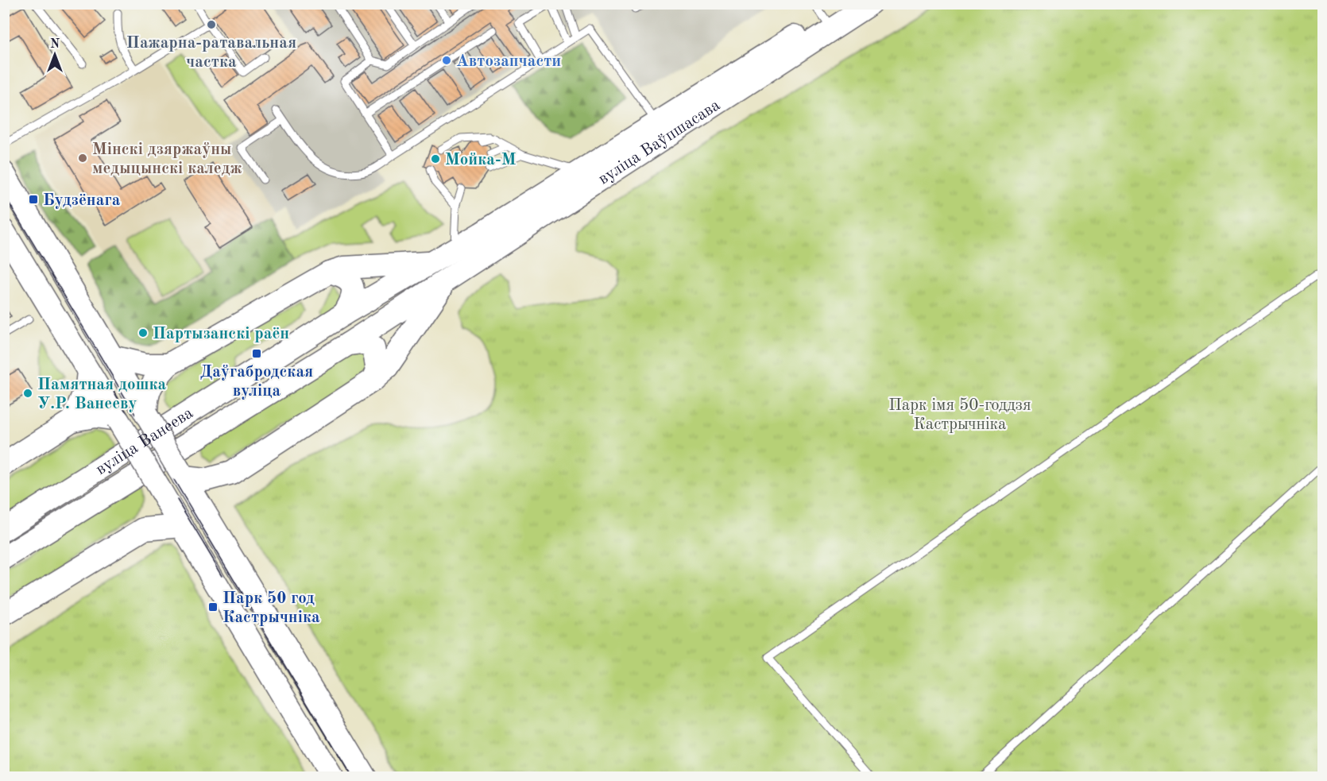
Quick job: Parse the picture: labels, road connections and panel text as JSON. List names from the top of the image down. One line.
{"streets":{"main road":["вуліца Ваўпшасава","вуліца Ванеева"]},"crossings":[["вуліца Ваўпшасава","вуліца Ванеева"]],"parks":["Парк імя 50-годдзя Кастрычніка"],"places":{"other":["Пажарна-ратавальная частка","Автозапчасти","Мінскі дзяржаўны медыцынскі каледж","Мойка-М","Партызанскі раён","Памятная дошка У.Р. Ванееву"],"transit":["Будзёнага","Даўгабродская вуліца","Парк 50 год Кастрычніка"]},"north":"top"}
